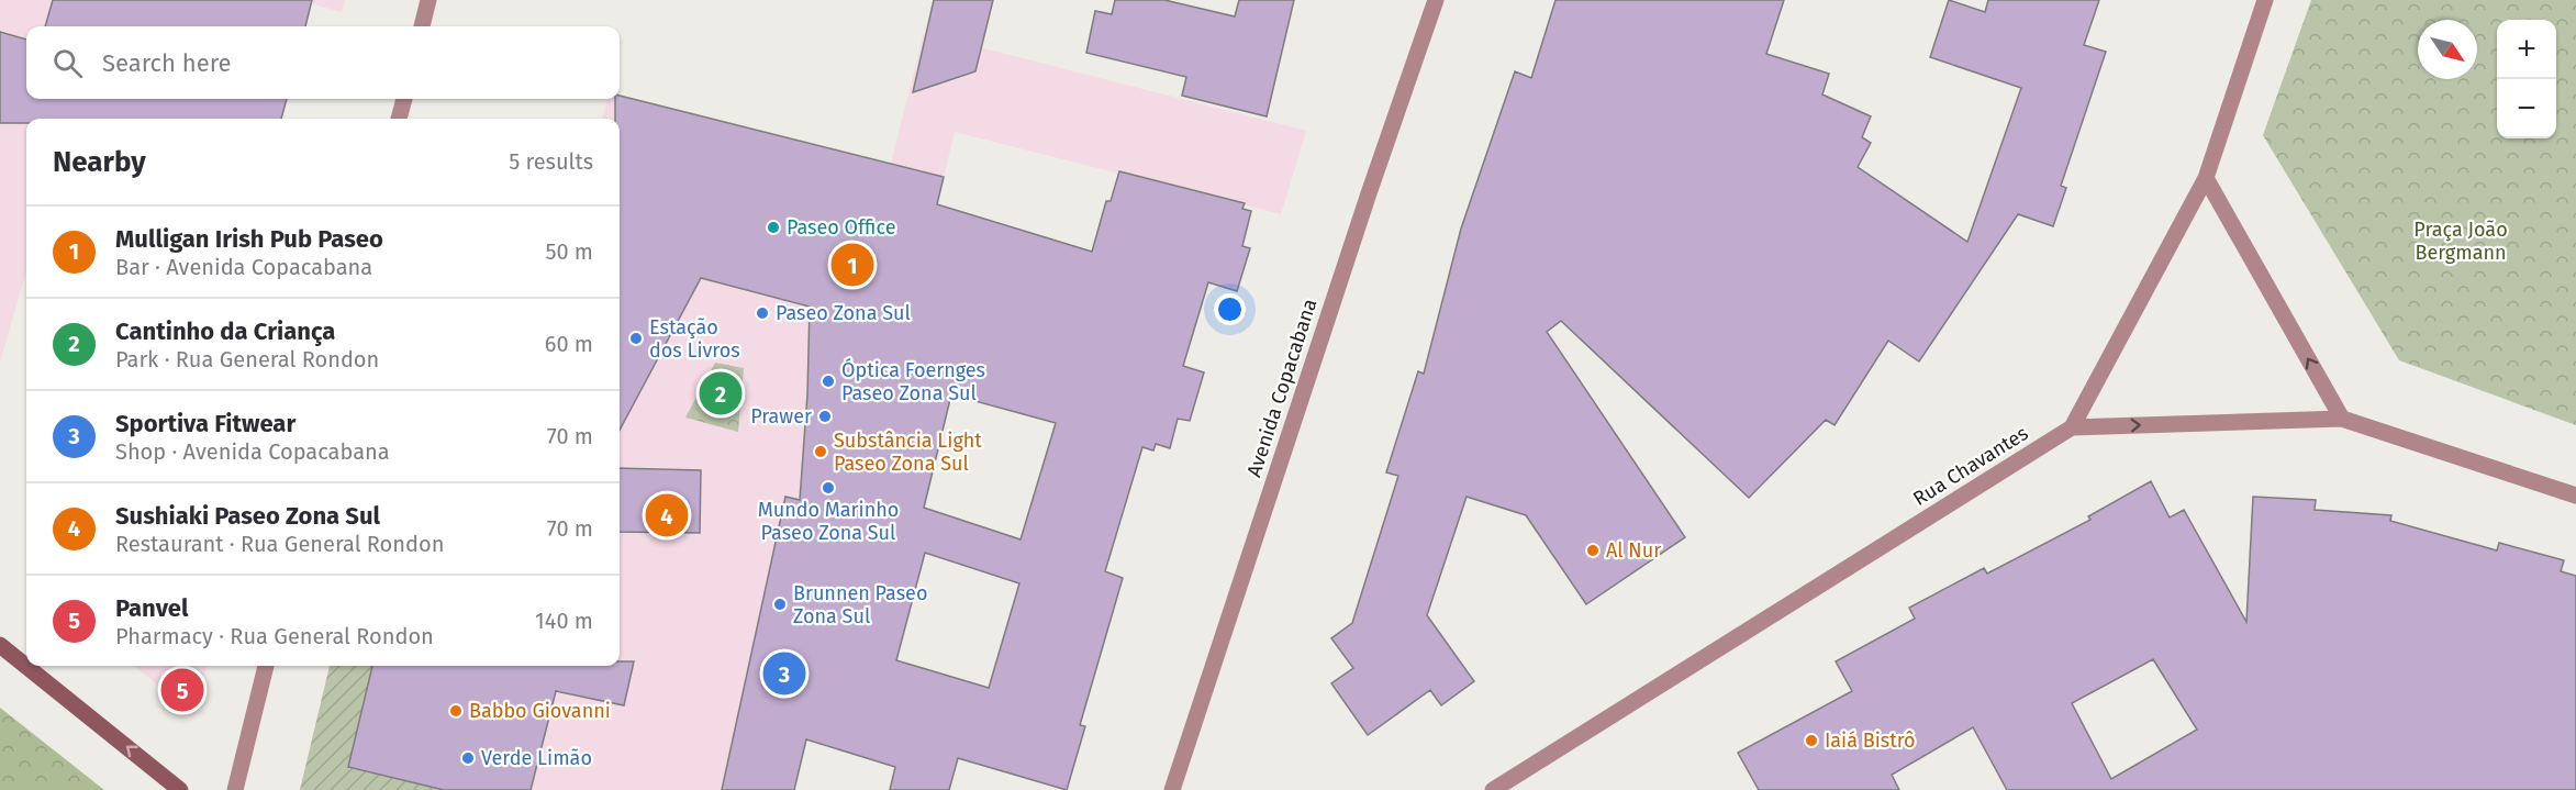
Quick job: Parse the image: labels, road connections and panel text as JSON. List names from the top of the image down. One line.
{"streets":{"street":["Avenida Copacabana","Rua Chavantes"]},"parks":["Praça João Bergmann"],"places":["Paseo Office","Paseo Zona Sul","Estação dos Livros","Óptica Foernges Paseo Zona Sul","Prawer","Substância Light Paseo Zona Sul","Mundo Marinho Paseo Zona Sul","Al Nur","Brunnen Paseo Zona Sul","Babbo Giovanni","Iaiá Bistrô","Verde Limão"],"north":"bottom right","page":{"map_buttons":["+","−"],"search":"Search here","heading":["Nearby","5 results"],"list":[{"mark":"1","name":"Mulligan Irish Pub Paseo","note":"Bar · Avenida Copacabana","value":"50 m"},{"mark":"2","name":"Cantinho da Criança","note":"Park · Rua General Rondon","value":"60 m"},{"mark":"3","name":"Sportiva Fitwear","note":"Shop · Avenida Copacabana","value":"70 m"},{"mark":"4","name":"Sushiaki Paseo Zona Sul","note":"Restaurant · Rua General Rondon","value":"70 m"},{"mark":"5","name":"Panvel","note":"Pharmacy · Rua General Rondon","value":"140 m"}],"pins":["1","2","4","3","5"]}}
